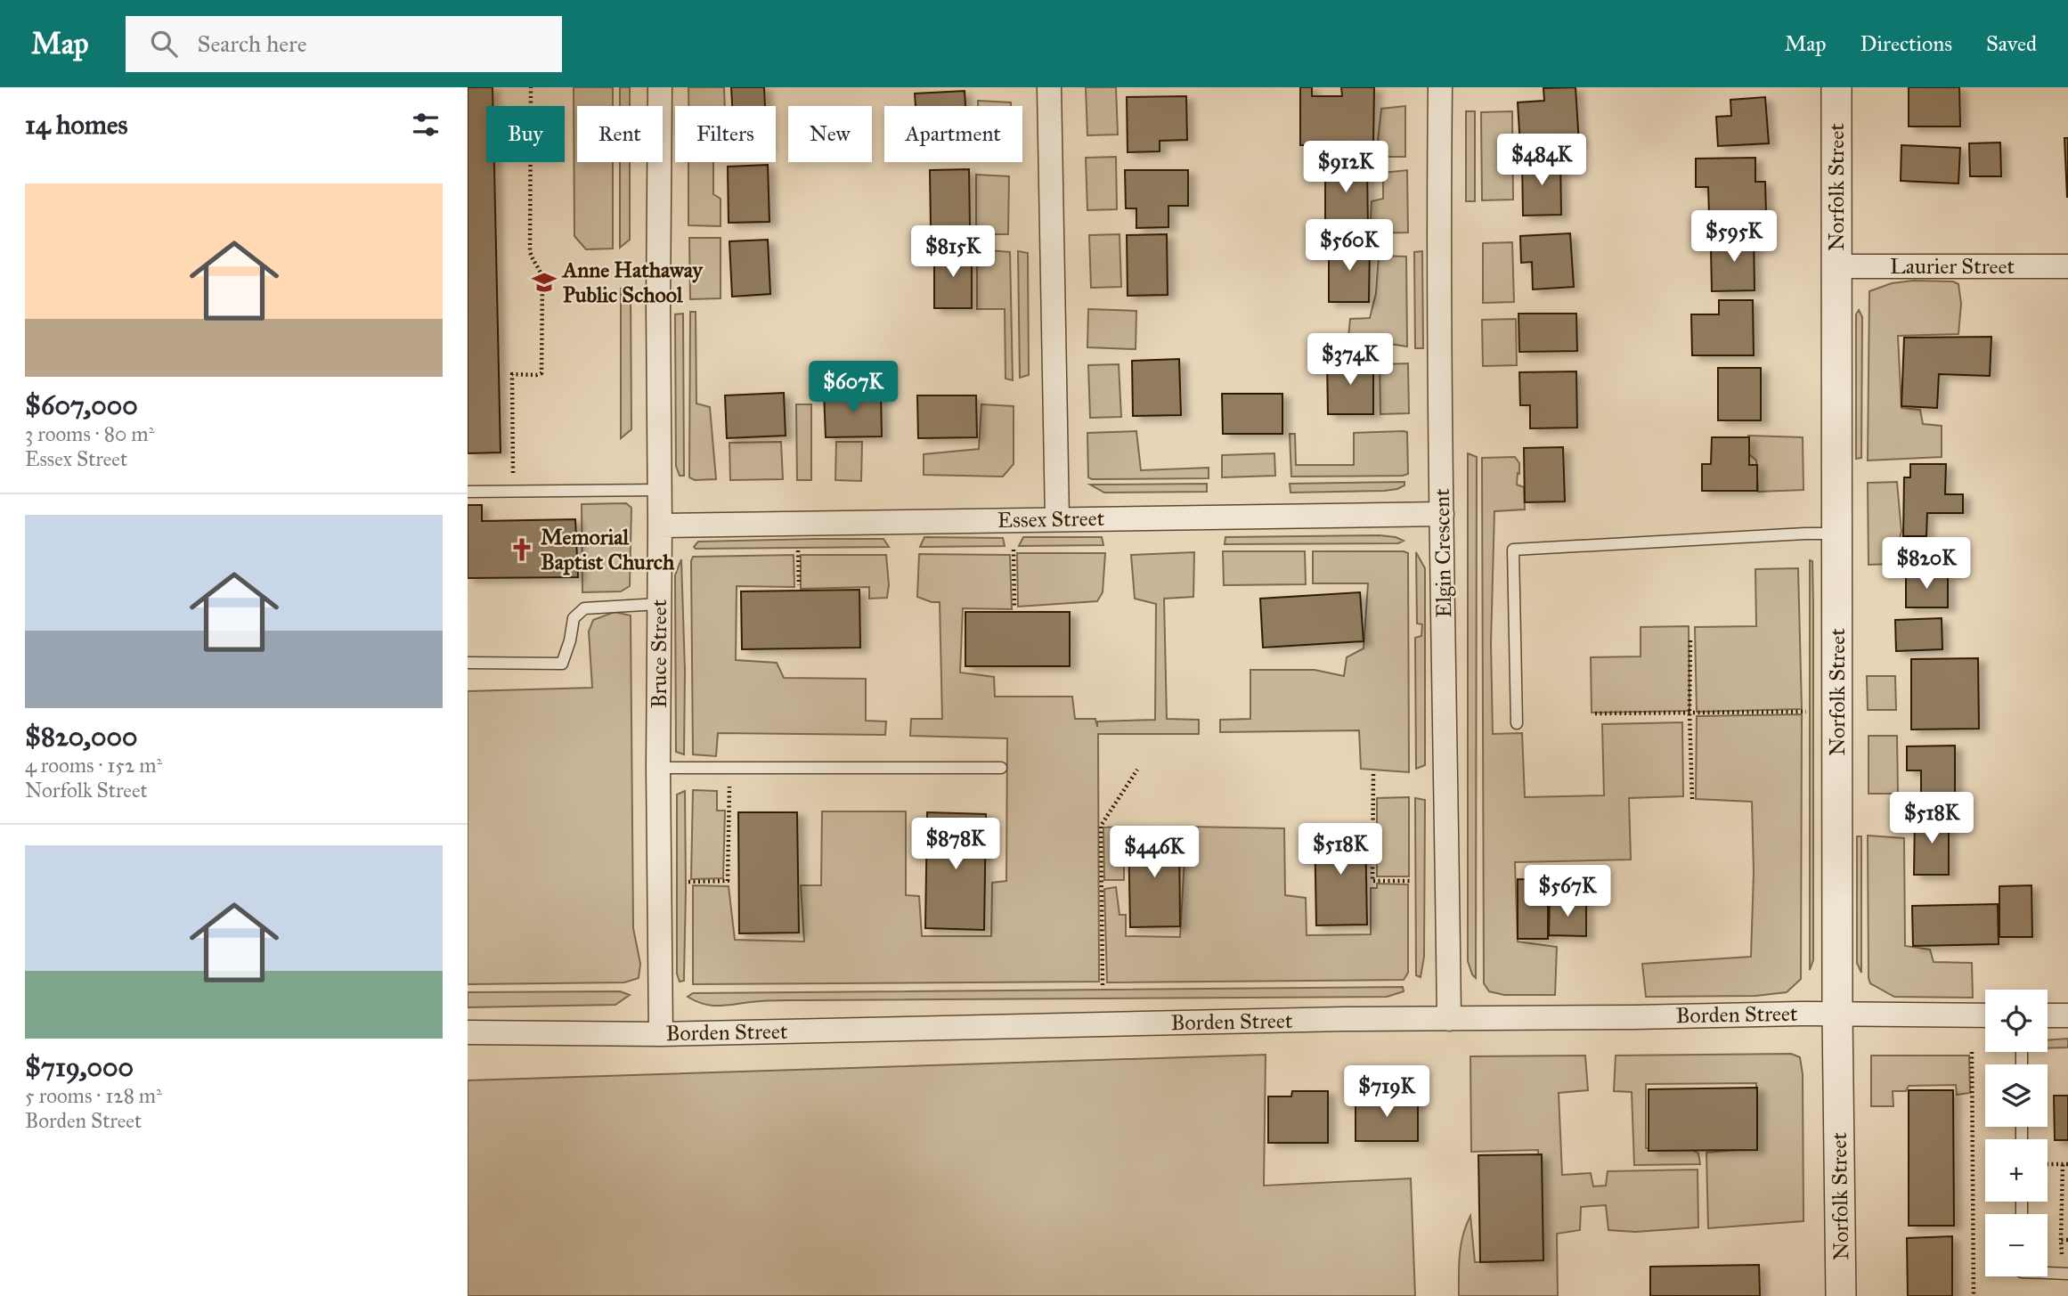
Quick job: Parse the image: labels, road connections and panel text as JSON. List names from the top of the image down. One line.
{"streets":{"street":["Norfolk Street","Laurier Street","Essex Street","Elgin Crescent","Bruce Street","Borden Street"]},"crossings":[["Norfolk Street","Laurier Street"],["Norfolk Street","Borden Street"],["Essex Street","Elgin Crescent"],["Essex Street","Bruce Street"],["Elgin Crescent","Borden Street"],["Bruce Street","Borden Street"]],"places":{"school or university":["Anne Hathaway Public School"],"church":["Memorial Baptist Church"]},"page":{"header":"Map","search":"Search here","nav":["Map","Directions","Saved"],"heading":"14 homes","chip":["Buy","Rent","Filters","New","Apartment"],"price":["$484K","$912K","$595K","$560K","$815K","$374K","$607K","$820K","$518K","$878K","$518K","$446K","$567K","$719K"],"list":[{"name":"$607,000","note":"3 rooms · 80 m² · Essex Street"},{"name":"$820,000","note":"4 rooms · 152 m² · Norfolk Street"},{"name":"$719,000","note":"5 rooms · 128 m² · Borden Street"}],"map_buttons":["+","−"]}}
